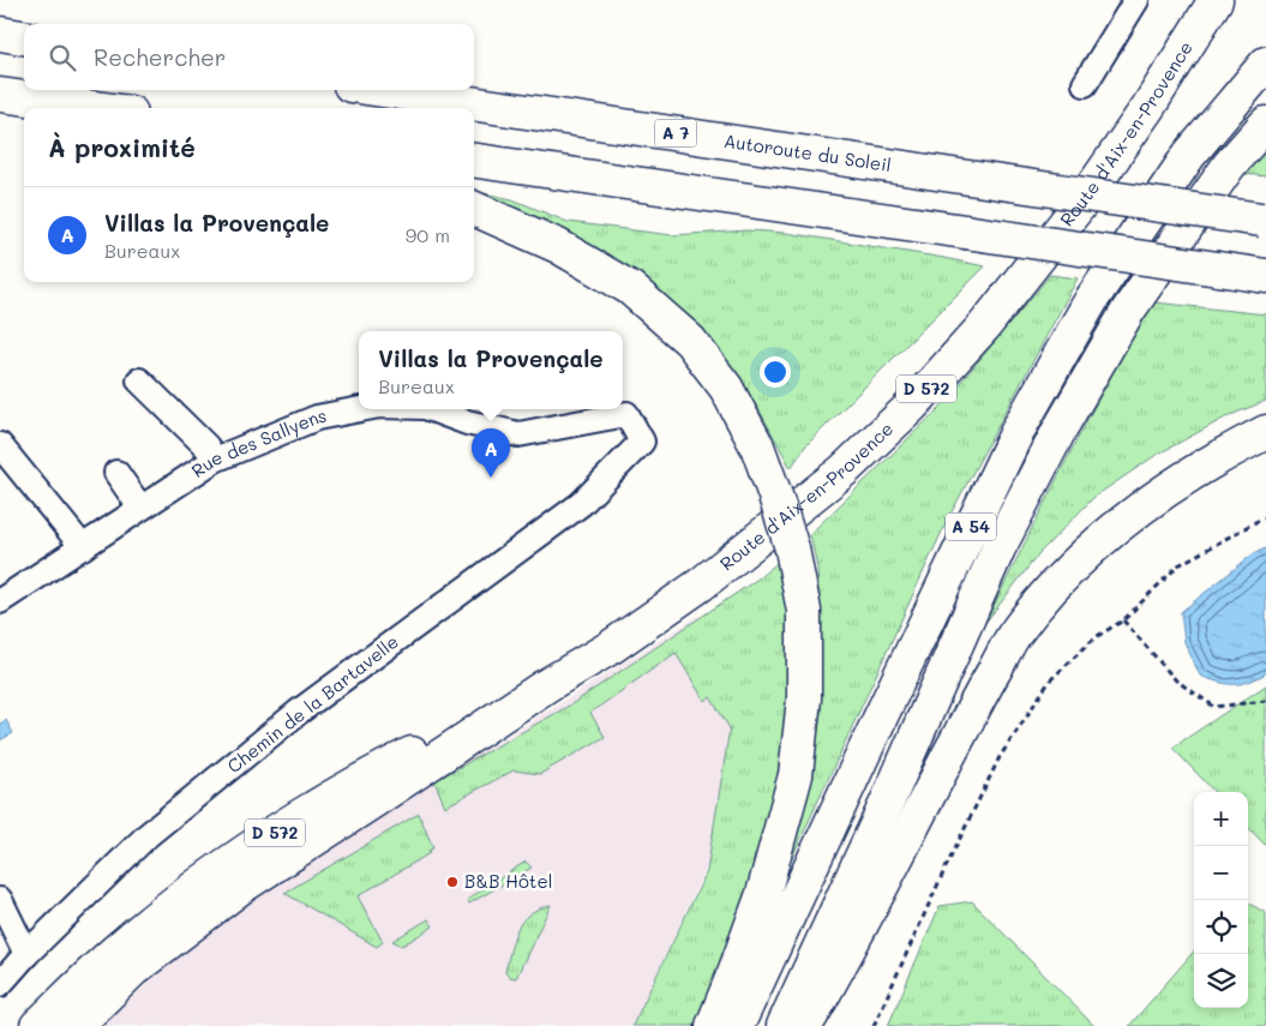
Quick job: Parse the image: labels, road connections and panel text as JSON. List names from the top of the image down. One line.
{"streets":{"main road":["A 7","Route d'Aix-en-Provence","Autoroute du Soleil","D 572","A 54"],"street":["Rue des Sallyens","Chemin de la Bartavelle"]},"crossings":[["Rue des Sallyens","Chemin de la Bartavelle"]],"places":["B&B Hôtel"],"page":{"search":"Rechercher","heading":"À proximité","list":[{"mark":"A","name":"Villas la Provençale","note":"Bureaux","value":"90 m"}],"popup":["Villas la Provençale","Bureaux"],"pins":"A","map_buttons":["+","−"]}}
